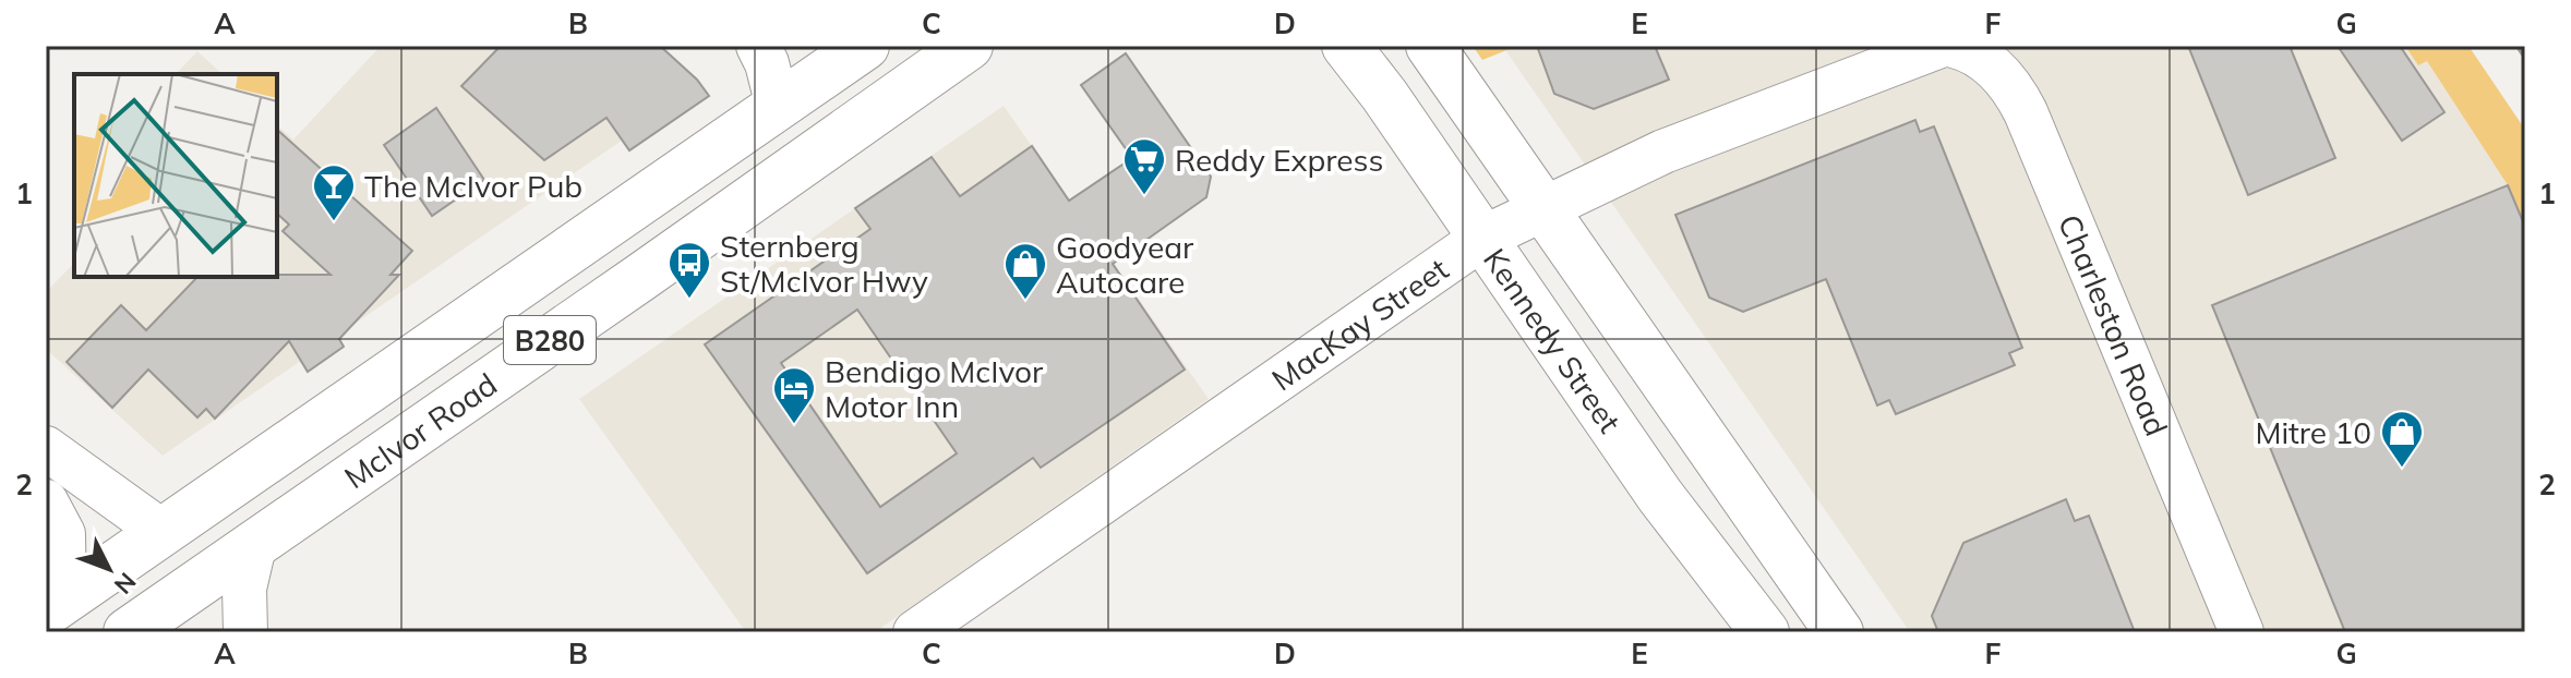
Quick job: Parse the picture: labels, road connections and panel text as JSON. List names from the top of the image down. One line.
{"streets":{"main road":["B280","Kennedy Street","McIvor Road"],"street":["MacKay Street","Charleston Road"]},"crossings":[["MacKay Street","Kennedy Street"]],"places":{"supermarket":["Reddy Express"],"bar":["The McIvor Pub"],"bus stop":["Sternberg St/McIvor Hwy"],"shop":["Goodyear Autocare","Mitre 10"],"hotel":["Bendigo McIvor Motor Inn"]},"north":"bottom right","grid":{"columns":["A","B","C","D","E","F","G"],"rows":["1","2"]}}
